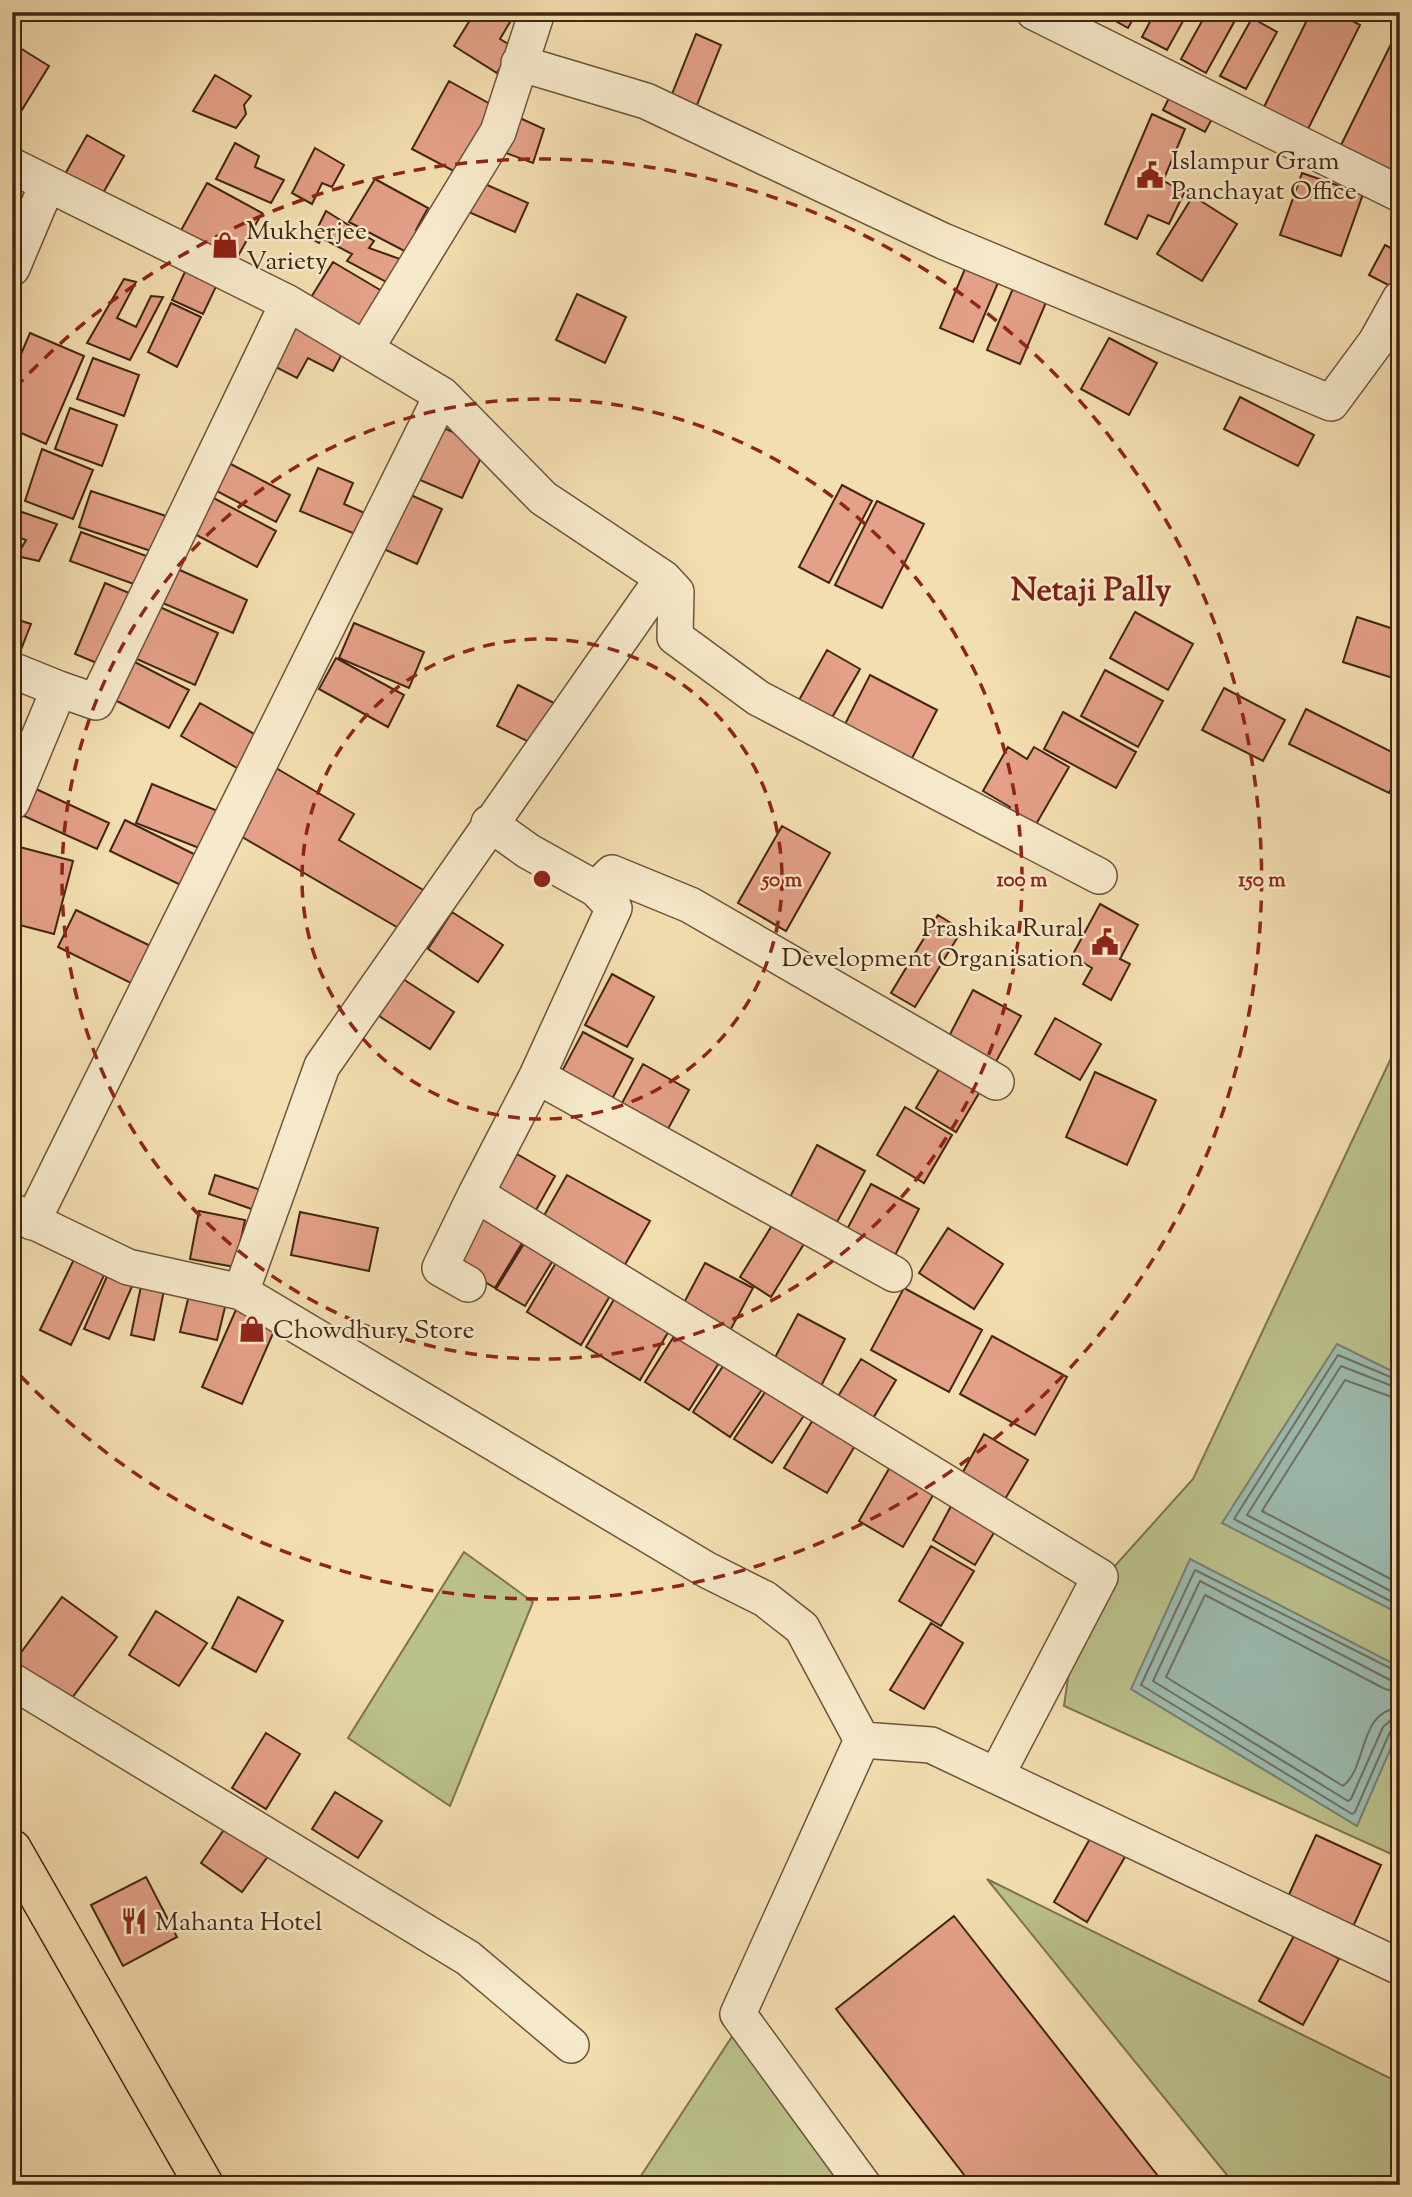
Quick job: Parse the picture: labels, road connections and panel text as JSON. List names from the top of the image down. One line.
{"districts":["Netaji Pally"],"places":{"public building":["Islampur Gram Panchayat Office","Prashika Rural Development Organisation"],"shop":["Mukherjee Variety","Chowdhury Store"],"restaurant":["Mahanta Hotel"]},"rings":["50 m","100 m","150 m"]}
